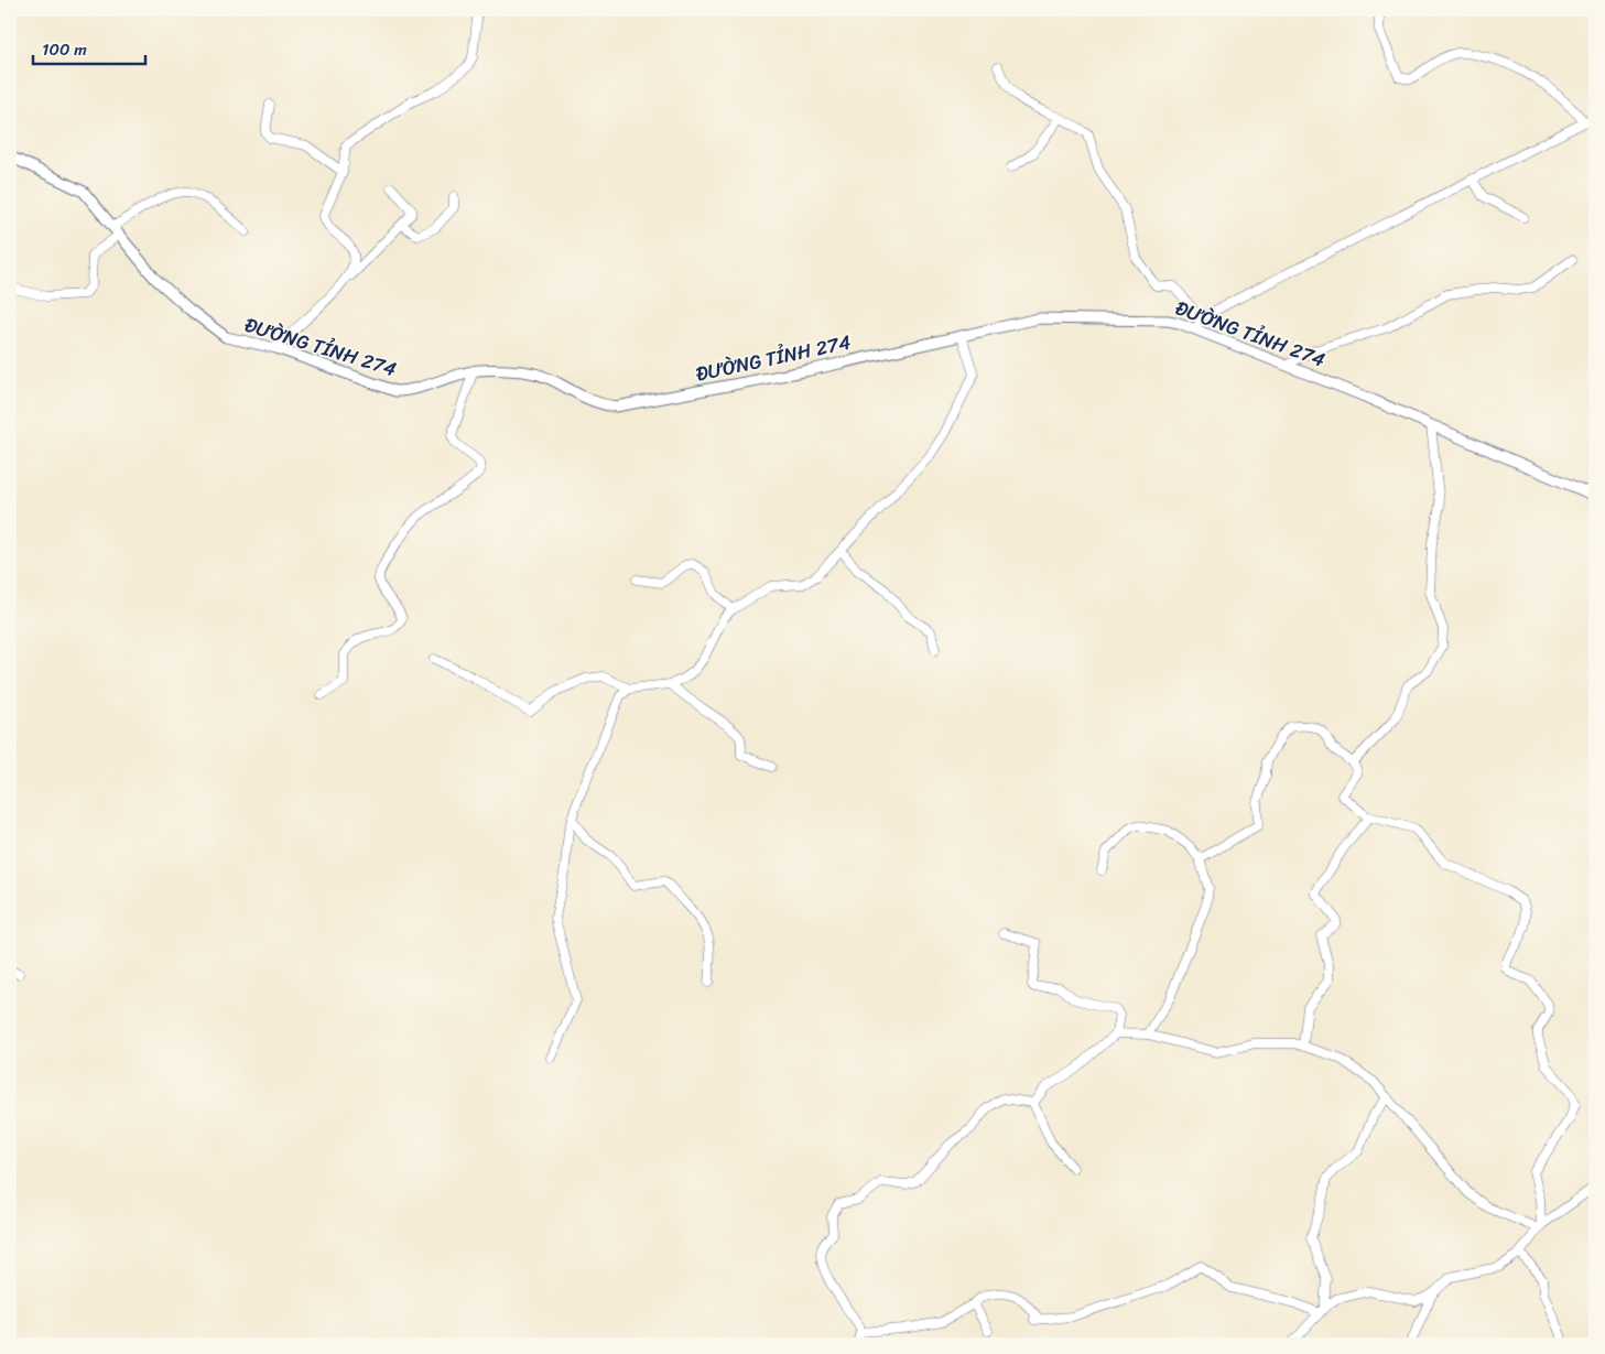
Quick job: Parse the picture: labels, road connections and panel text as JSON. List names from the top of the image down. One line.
{"streets":{"main road":["ĐƯỜNG TỈNH 274"]},"scale_bar":"100 m"}
